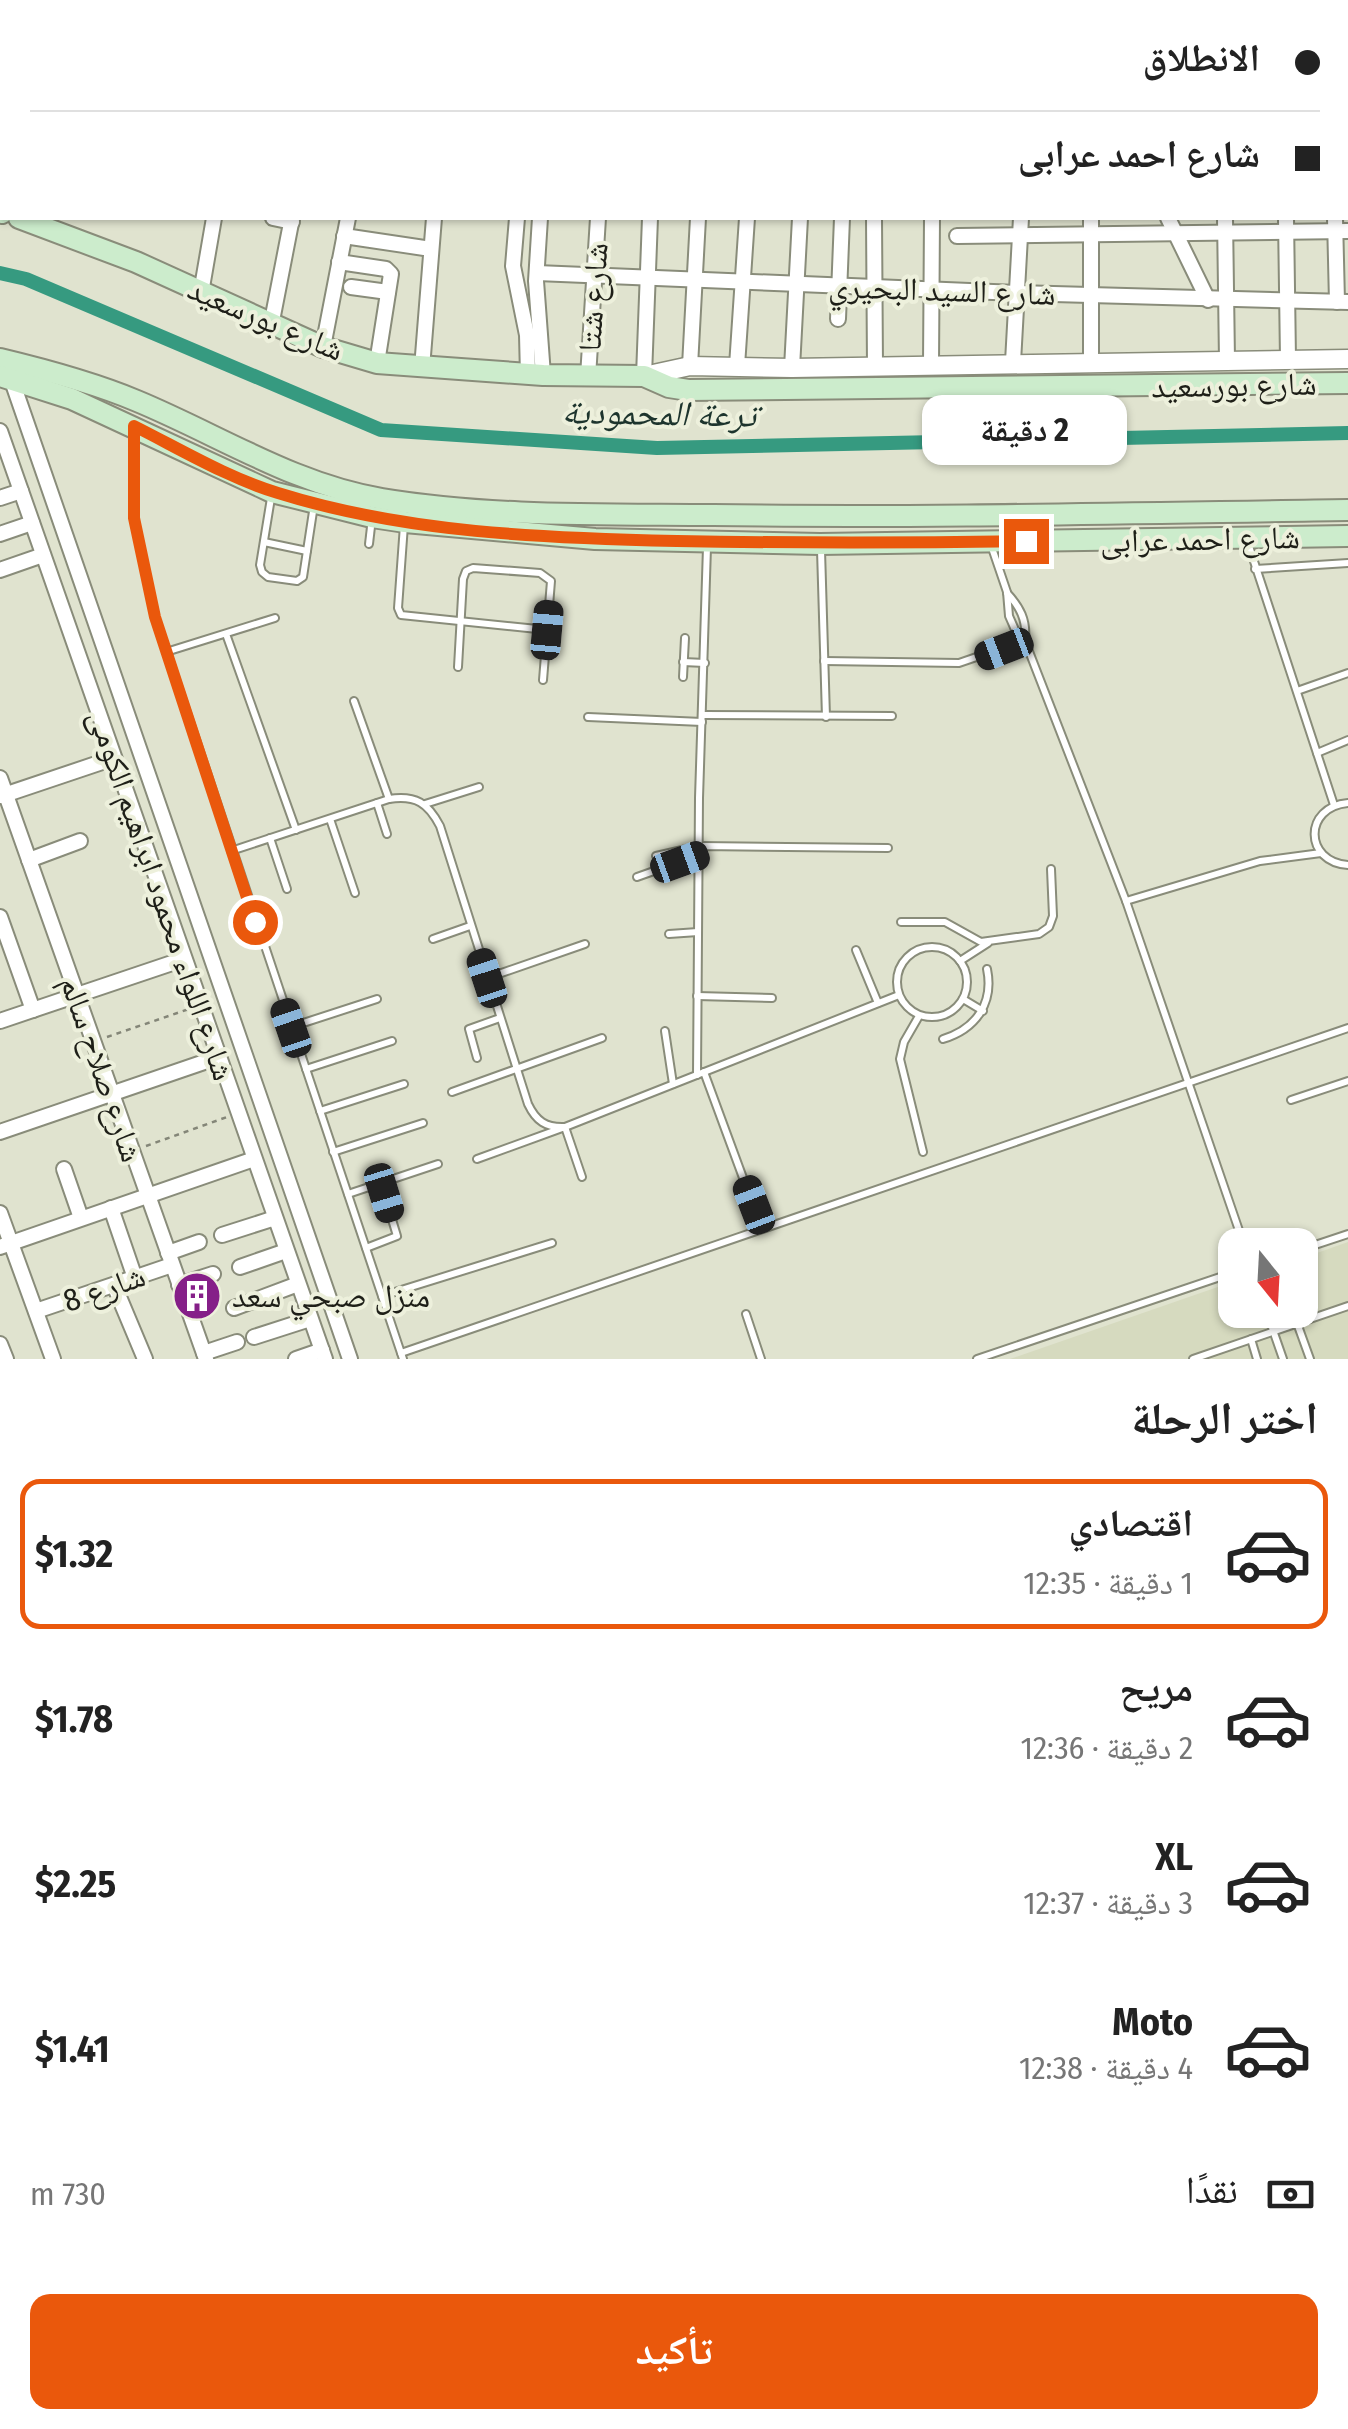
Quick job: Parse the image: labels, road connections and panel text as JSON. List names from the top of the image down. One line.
{"streets":{"main road":["شارع بورسعيد","شارع احمد عرابى"],"street":["شارع السيد البحيري","شارع شتا","شارع اللواء محمود ابراهيم الكومى","شارع صلاح سالم","شارع 8"]},"crossings":[["شارع السيد البحيري","شارع شتا"],["شارع شتا","شارع بورسعيد"],["شارع صلاح سالم","شارع 8"]],"water":["ترعة المحمودية"],"places":{"building":["منزل صبحي سعد"]},"north":"bottom","page":{"banner":["الانطلاق","شارع احمد عرابى"],"bubble":"2 دقيقة","heading":"اختر الرحلة","list":[{"name":"اقتصادي","note":"1 دقيقة · 12:35","value":"$1.32"},{"name":"مريح","note":"2 دقيقة · 12:36","value":"$1.78"},{"name":"XL","note":"3 دقيقة · 12:37","value":"$2.25"},{"name":"Moto","note":"4 دقيقة · 12:38","value":"$1.41"}],"pay":["نقدًا","730 m"],"buttons":"تأكيد"}}
